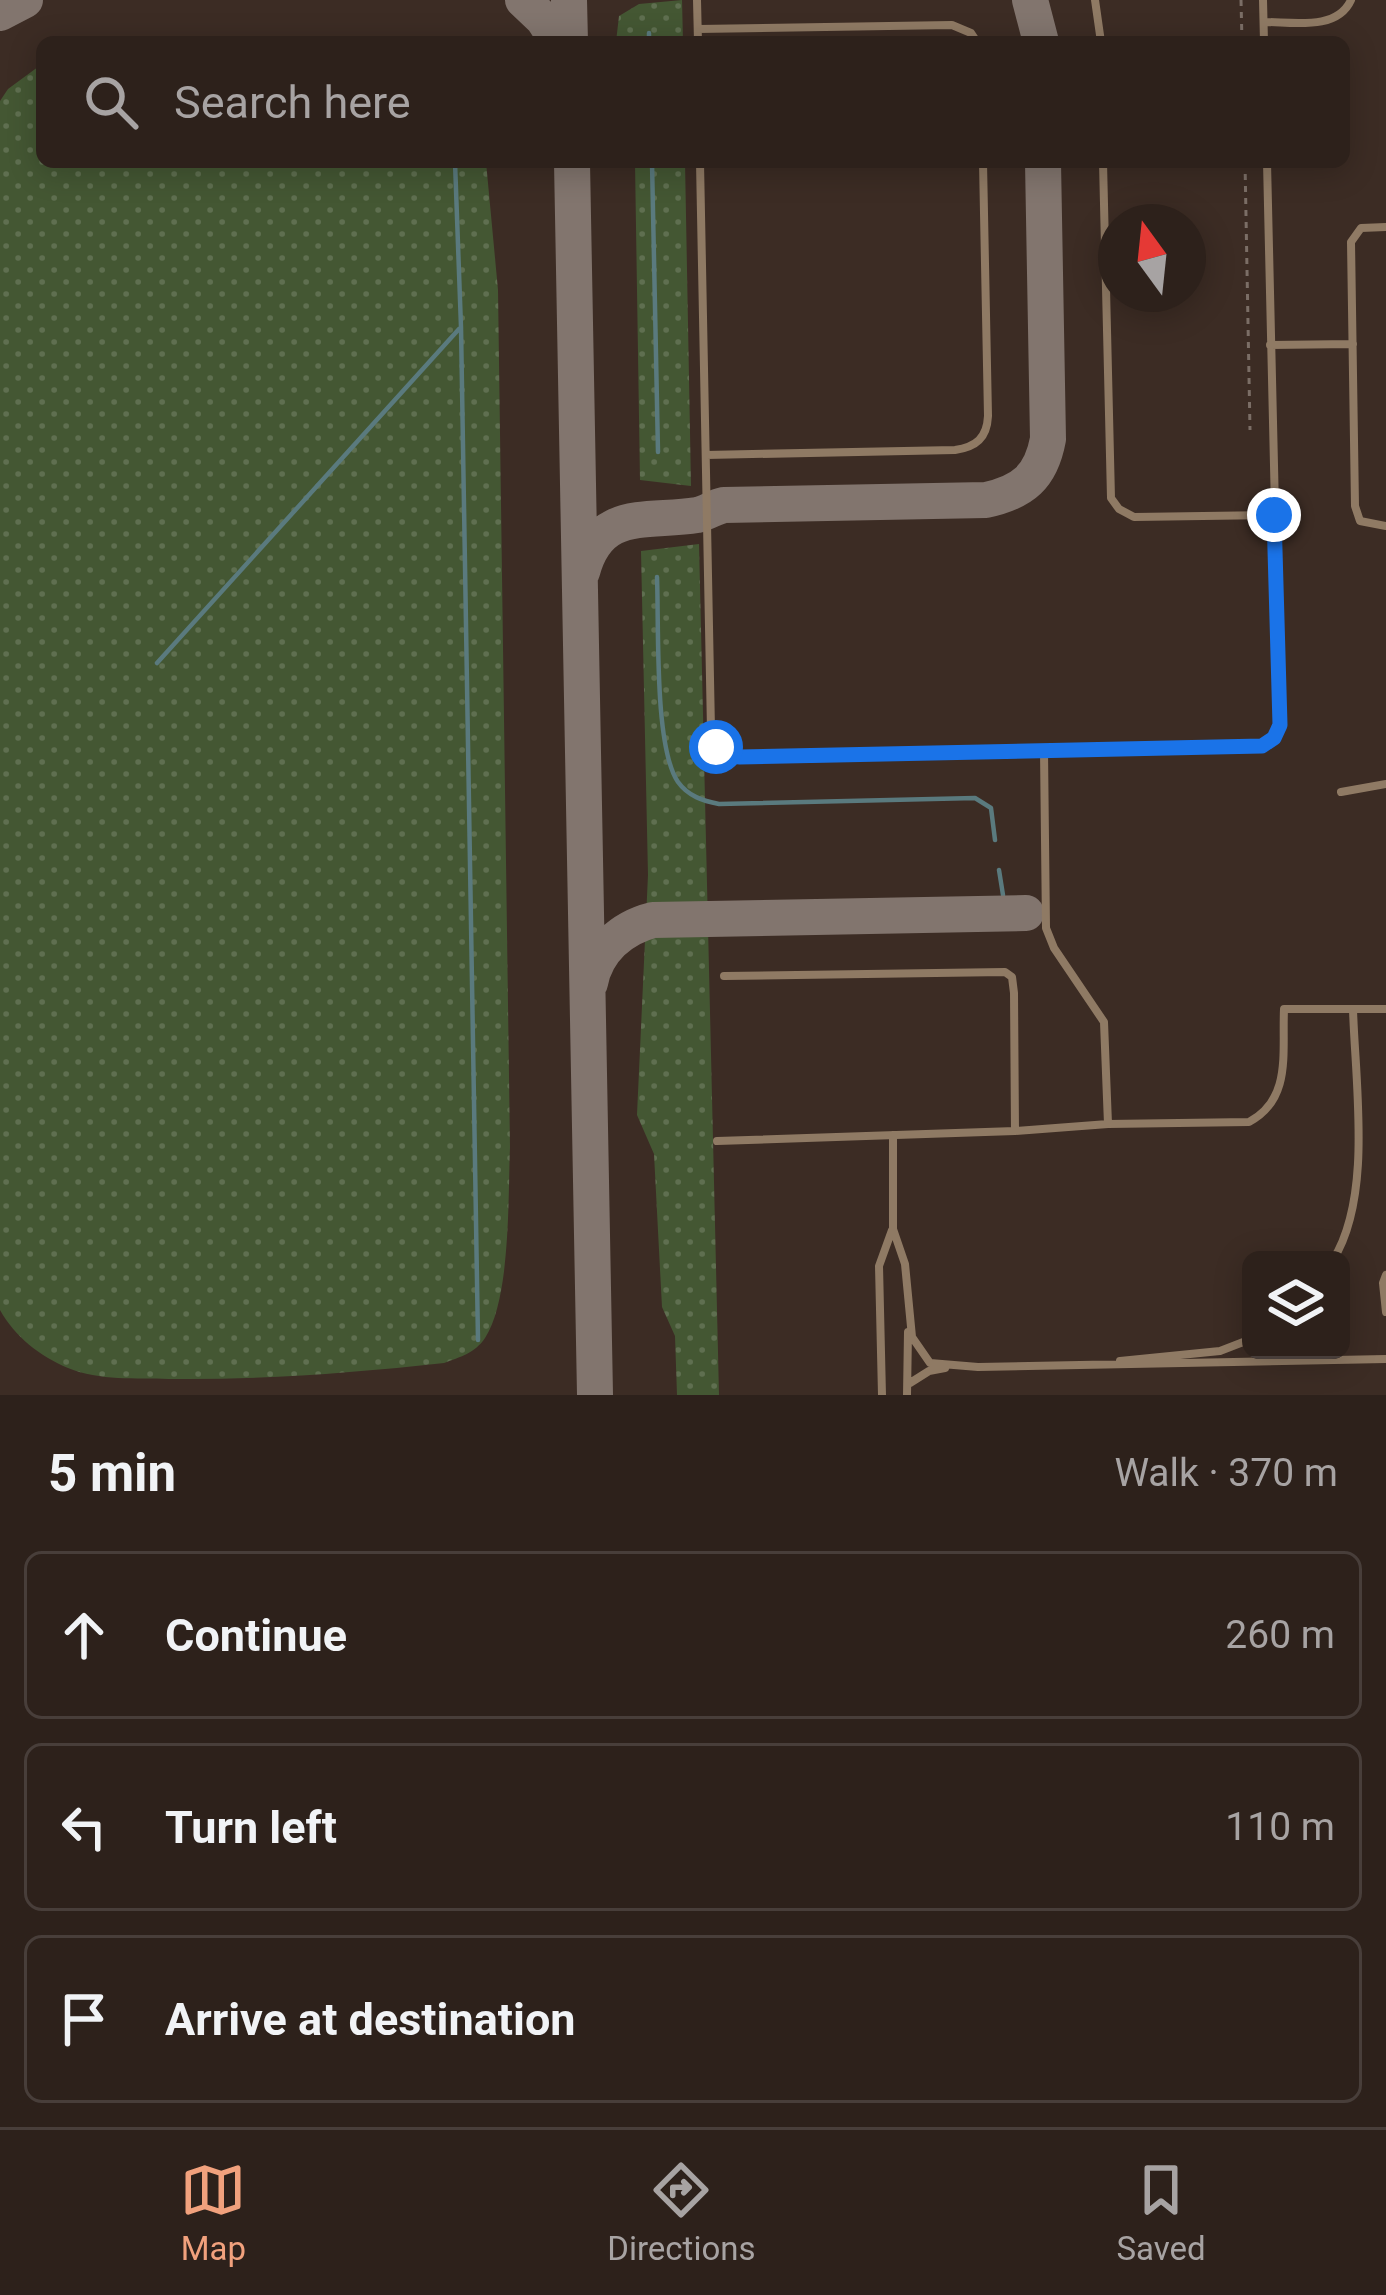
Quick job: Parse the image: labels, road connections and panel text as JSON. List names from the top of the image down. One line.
{"north":"top","page":{"search":"Search here","heading":["5 min","Walk · 370 m"],"list":[["Continue","260 m"],["Turn left","110 m"],"Arrive at destination"],"nav":["Map","Directions","Saved"]}}
